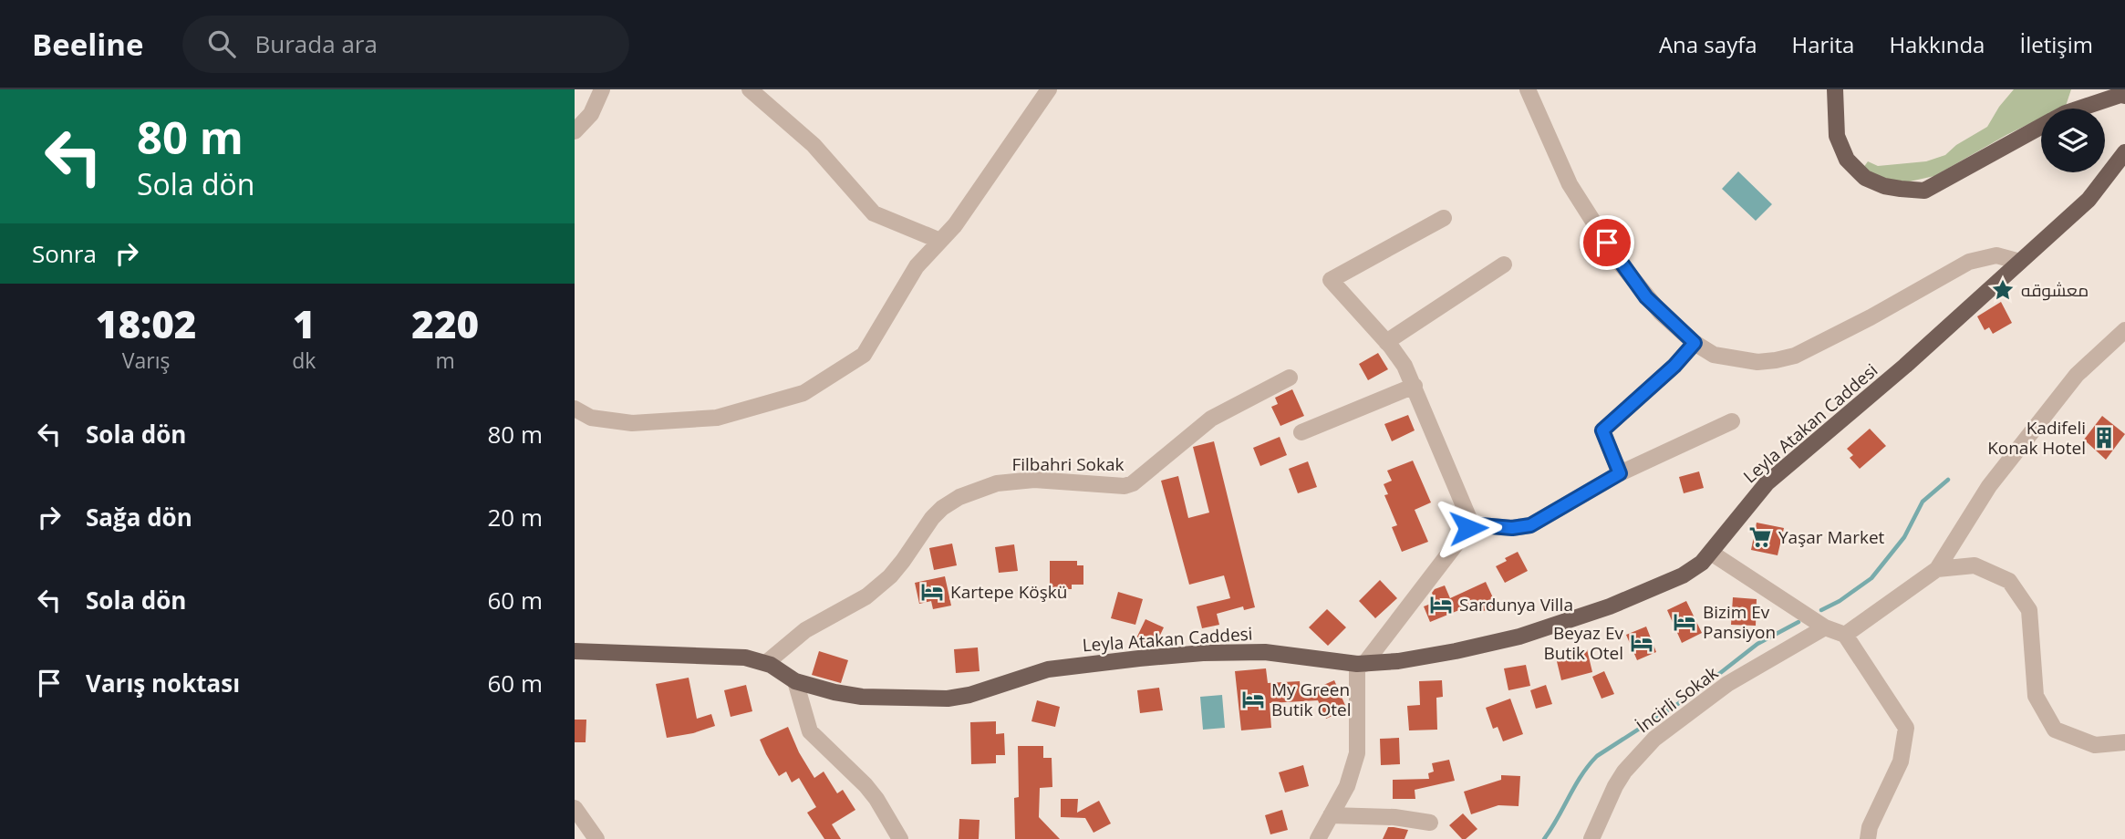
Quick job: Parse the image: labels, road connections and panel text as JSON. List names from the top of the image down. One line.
{"streets":{"main road":["Leyla Atakan Caddesi"],"street":["Filbahri Sokak","İncirli Sokak"]},"crossings":[["Leyla Atakan Caddesi","Filbahri Sokak"]],"places":{"place":["معشوقه"],"building":["Kadifeli Konak Hotel"],"supermarket":["Yaşar Market"],"hotel":["Kartepe Köşkü","Sardunya Villa","Bizim Ev Pansiyon","Beyaz Ev Butik Otel","My Green Butik Otel"]},"page":{"header":"Beeline","search":"Burada ara","nav":["Ana sayfa","Harita","Hakkında","İletişim"],"turn":["80 m","Sola dön"],"then":"Sonra","eta":["18:02","Varış","1","dk","220","m"],"list":[{"name":"Sola dön","value":"80 m"},{"name":"Sağa dön","value":"20 m"},{"name":"Sola dön","value":"60 m"},{"name":"Varış noktası","value":"60 m"}]}}
